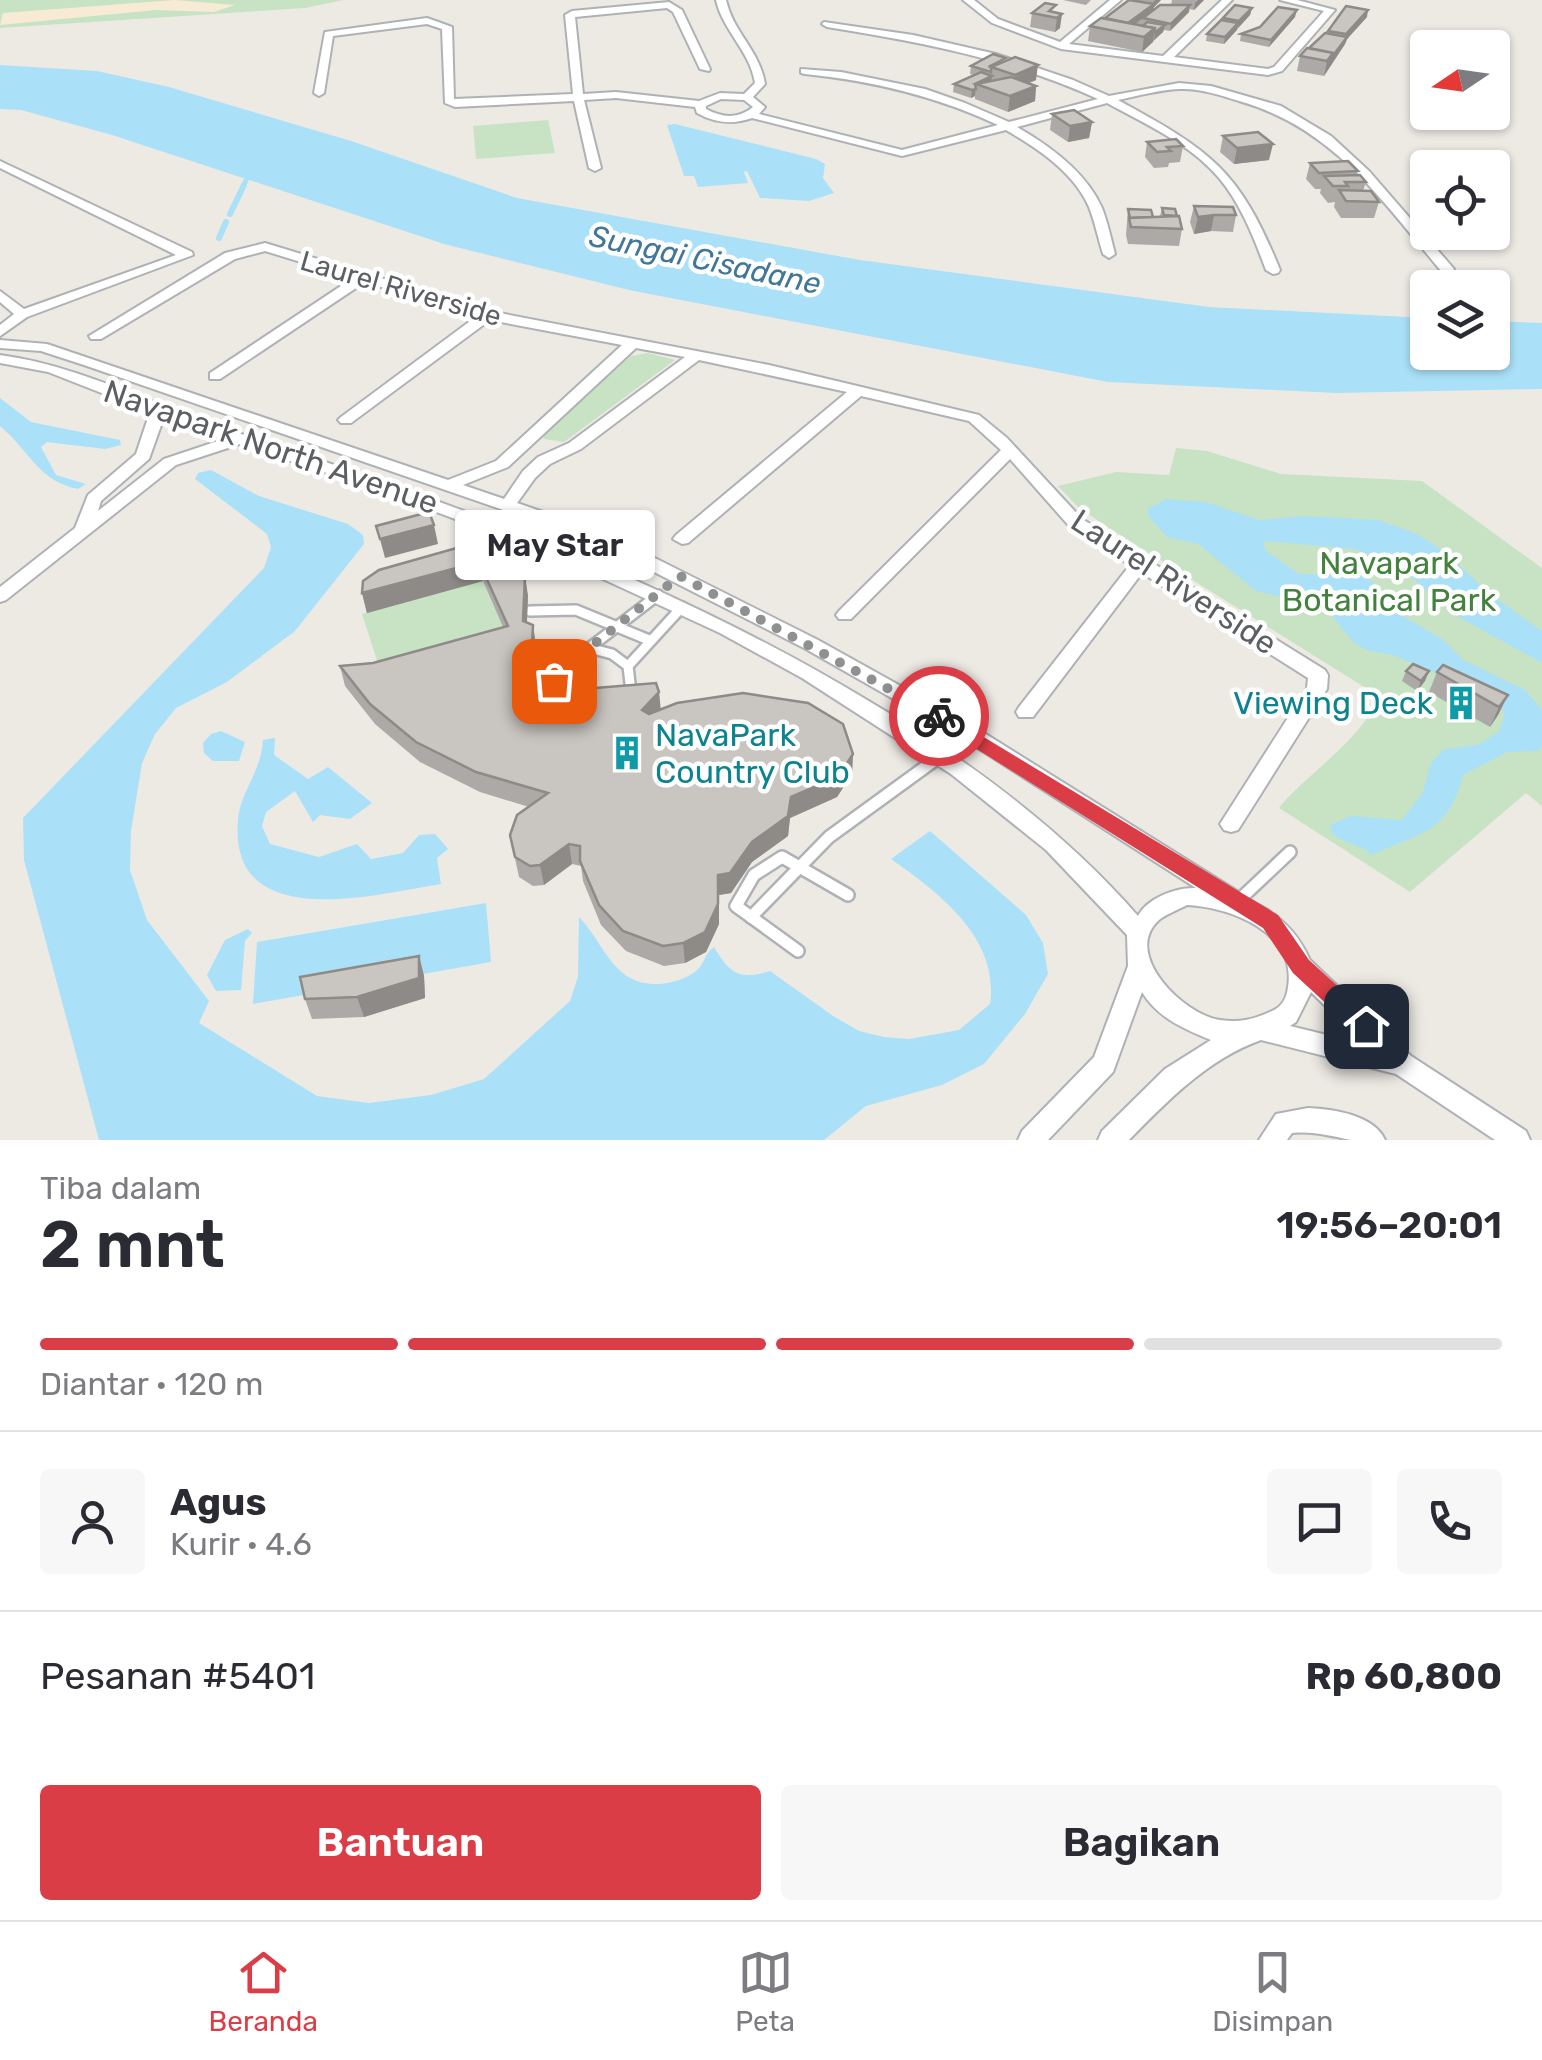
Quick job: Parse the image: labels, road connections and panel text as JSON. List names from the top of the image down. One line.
{"streets":{"street":["Laurel Riverside","Navapark North Avenue"]},"water":["Sungai Cisadane"],"parks":["Navapark Botanical Park"],"places":{"other":["May Star"],"building":["Viewing Deck","NavaPark Country Club"]},"north":"left","page":{"bubble":"May Star","heading":["2 mnt","Tiba dalam","19:56–20:01"],"panel":["Agus","Kurir · 4.6","Pesanan #5401","Rp 60,800"],"bar":"Diantar · 120 m","buttons":["Bantuan","Bagikan"],"tabs":["Beranda","Peta","Disimpan"]}}
